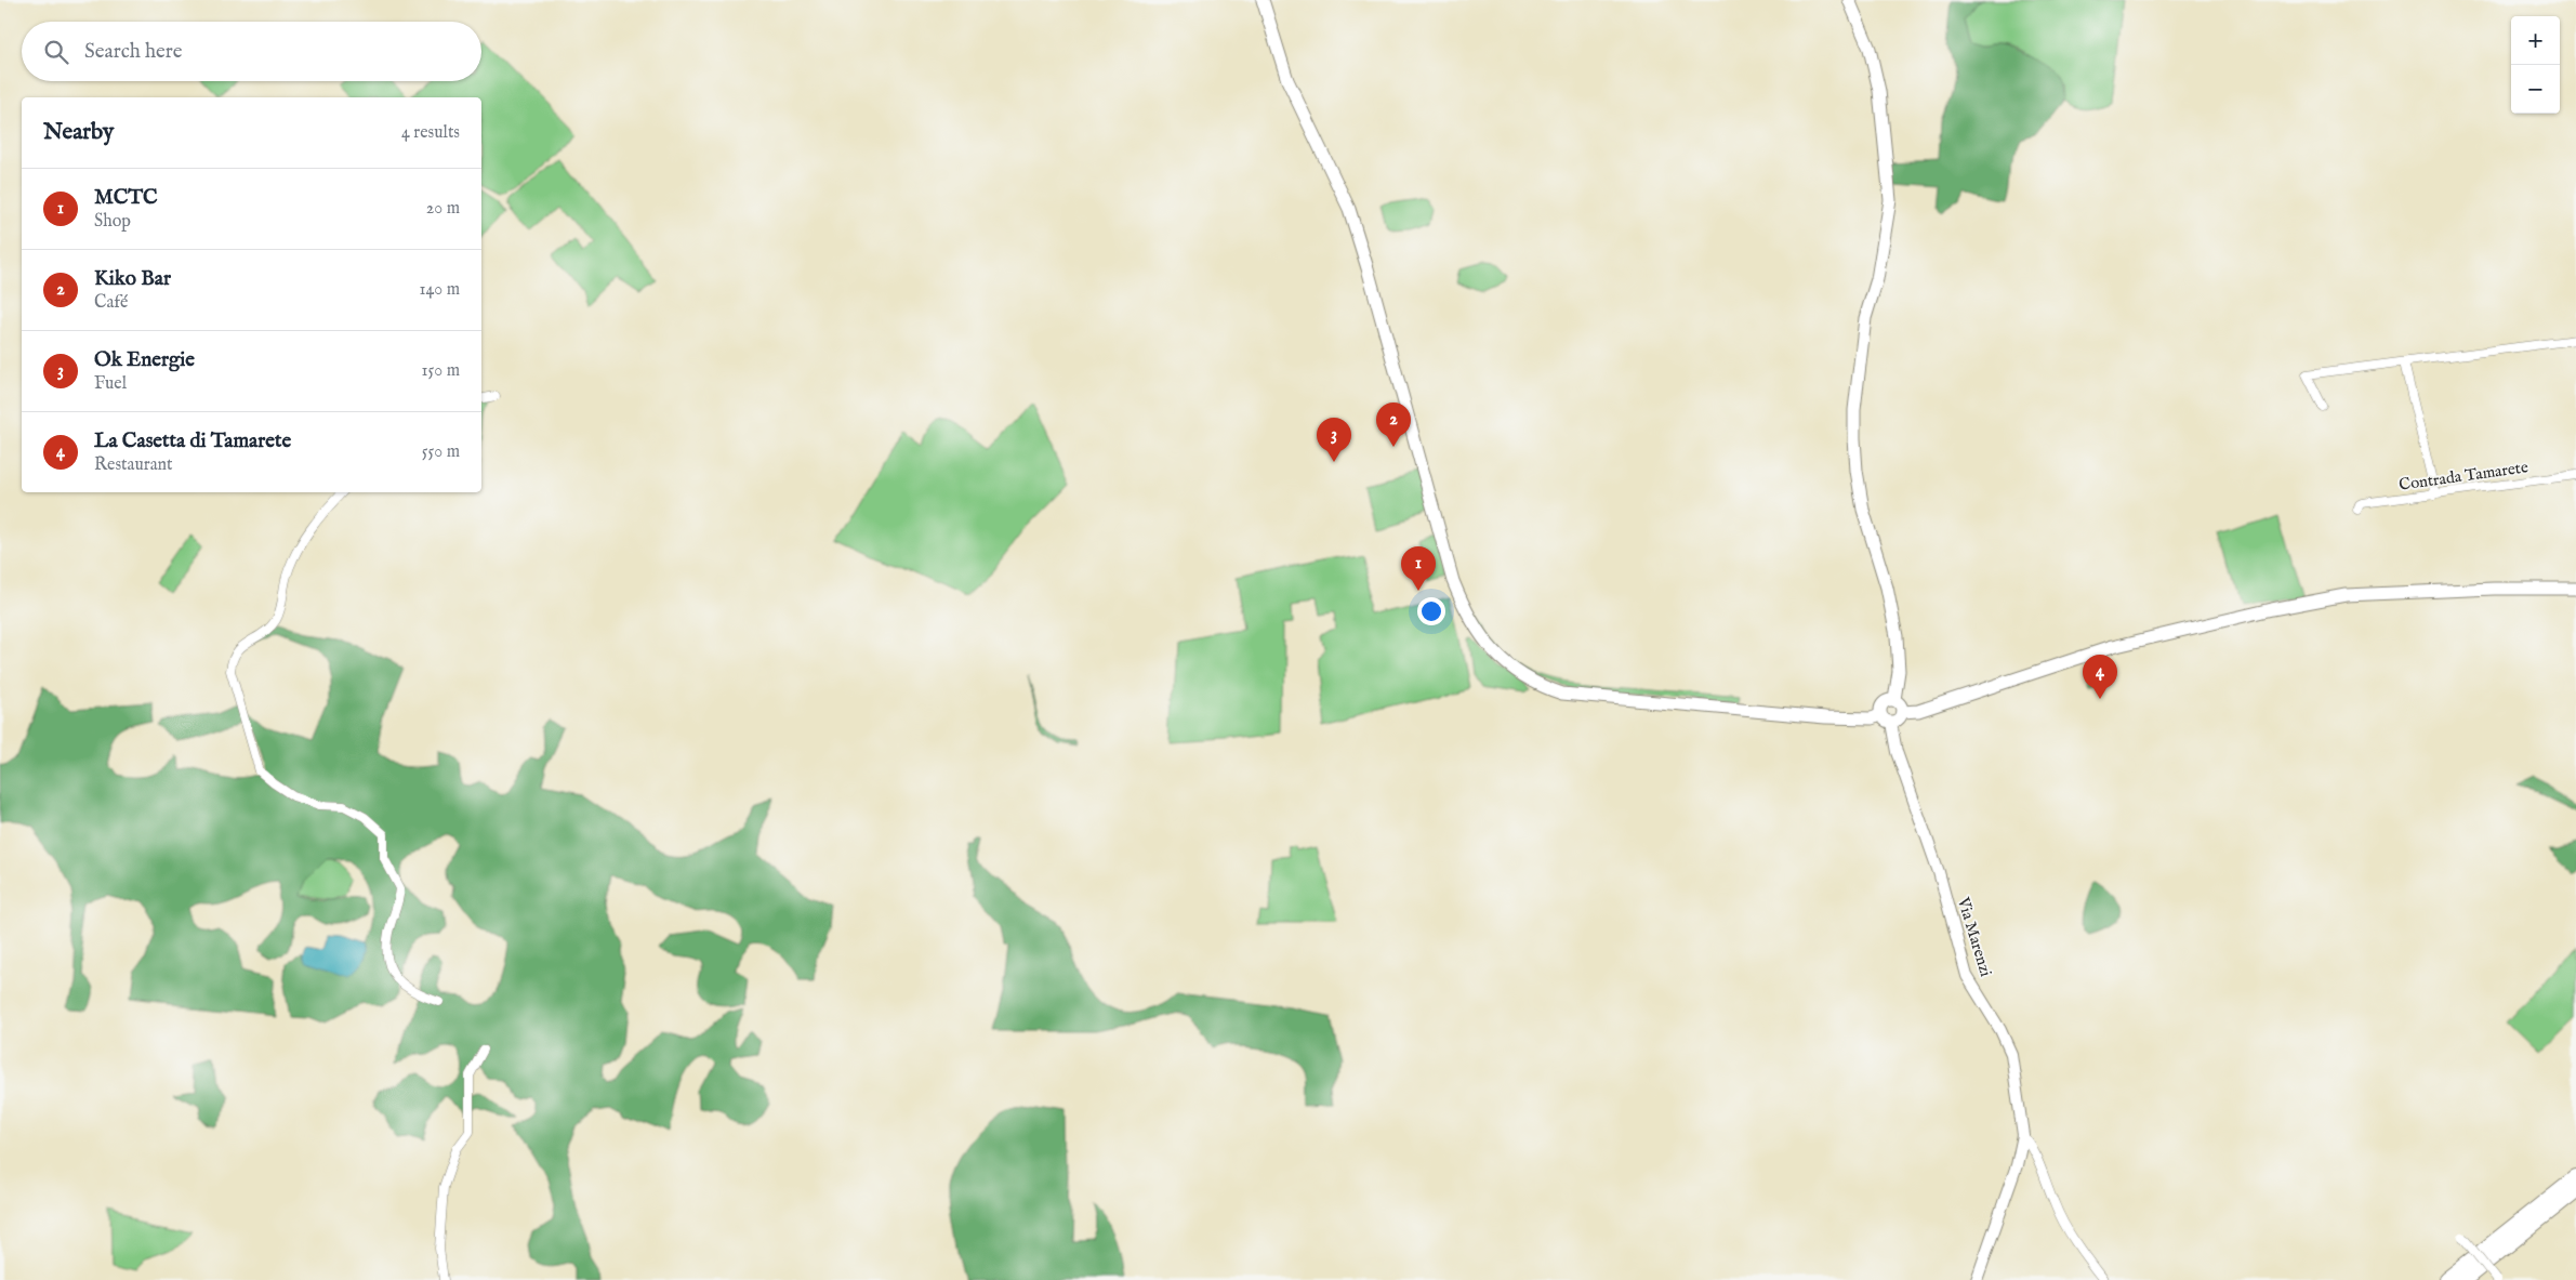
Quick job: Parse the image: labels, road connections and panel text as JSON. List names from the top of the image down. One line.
{"streets":{"street":["Contrada Tamarete","Via Marenzi"]},"page":{"map_buttons":["+","−"],"search":"Search here","heading":["Nearby","4 results"],"list":[{"mark":"1","name":"MCTC","note":"Shop","value":"20 m"},{"mark":"2","name":"Kiko Bar","note":"Café","value":"140 m"},{"mark":"3","name":"Ok Energie","note":"Fuel","value":"150 m"},{"mark":"4","name":"La Casetta di Tamarete","note":"Restaurant","value":"550 m"}],"pins":["2","3","1","4"]}}
